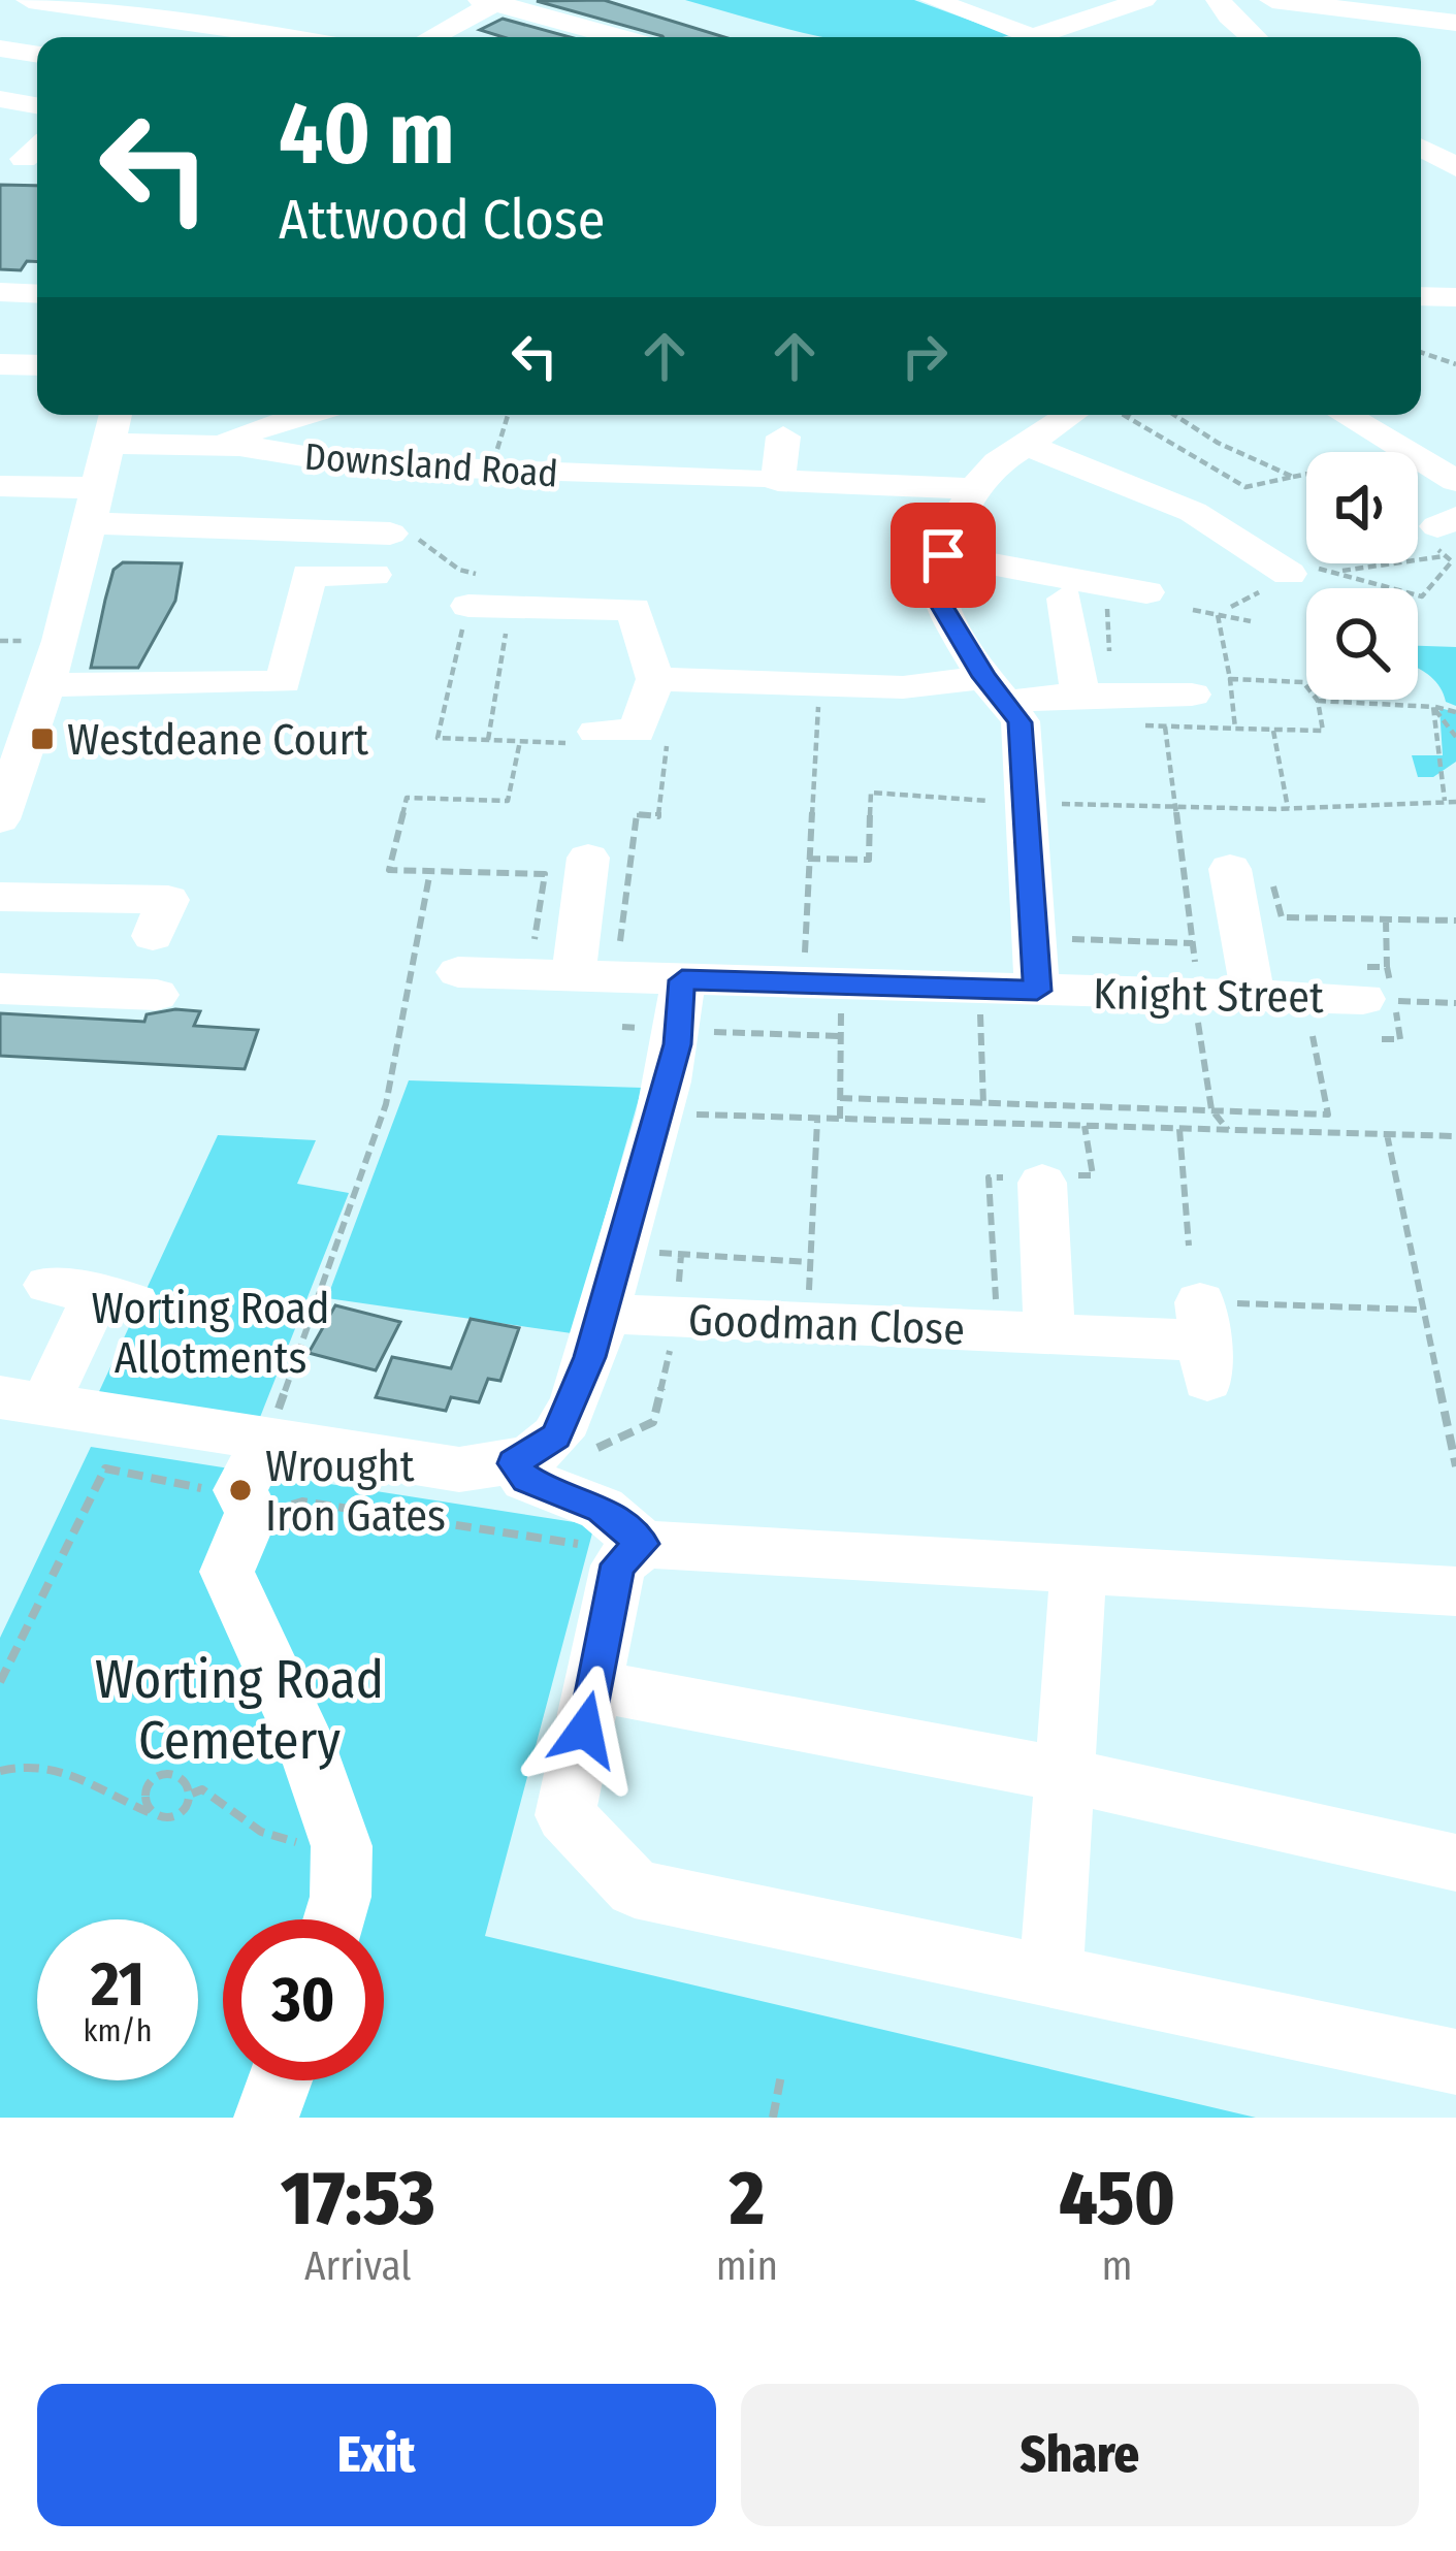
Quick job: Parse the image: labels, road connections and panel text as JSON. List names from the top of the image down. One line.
{"streets":{"street":["Downsland Road","Knight Street","Goodman Close"]},"parks":["Worting Road Allotments","Worting Road Cemetery"],"places":{"transit":["Westdeane Court"],"other":["Wrought Iron Gates"]},"page":{"turn":["40 m","Attwood Close"],"speed":"21 km/h","limit":"30","eta":["17:53","Arrival","2","min","450","m"],"buttons":["Exit","Share"]}}
